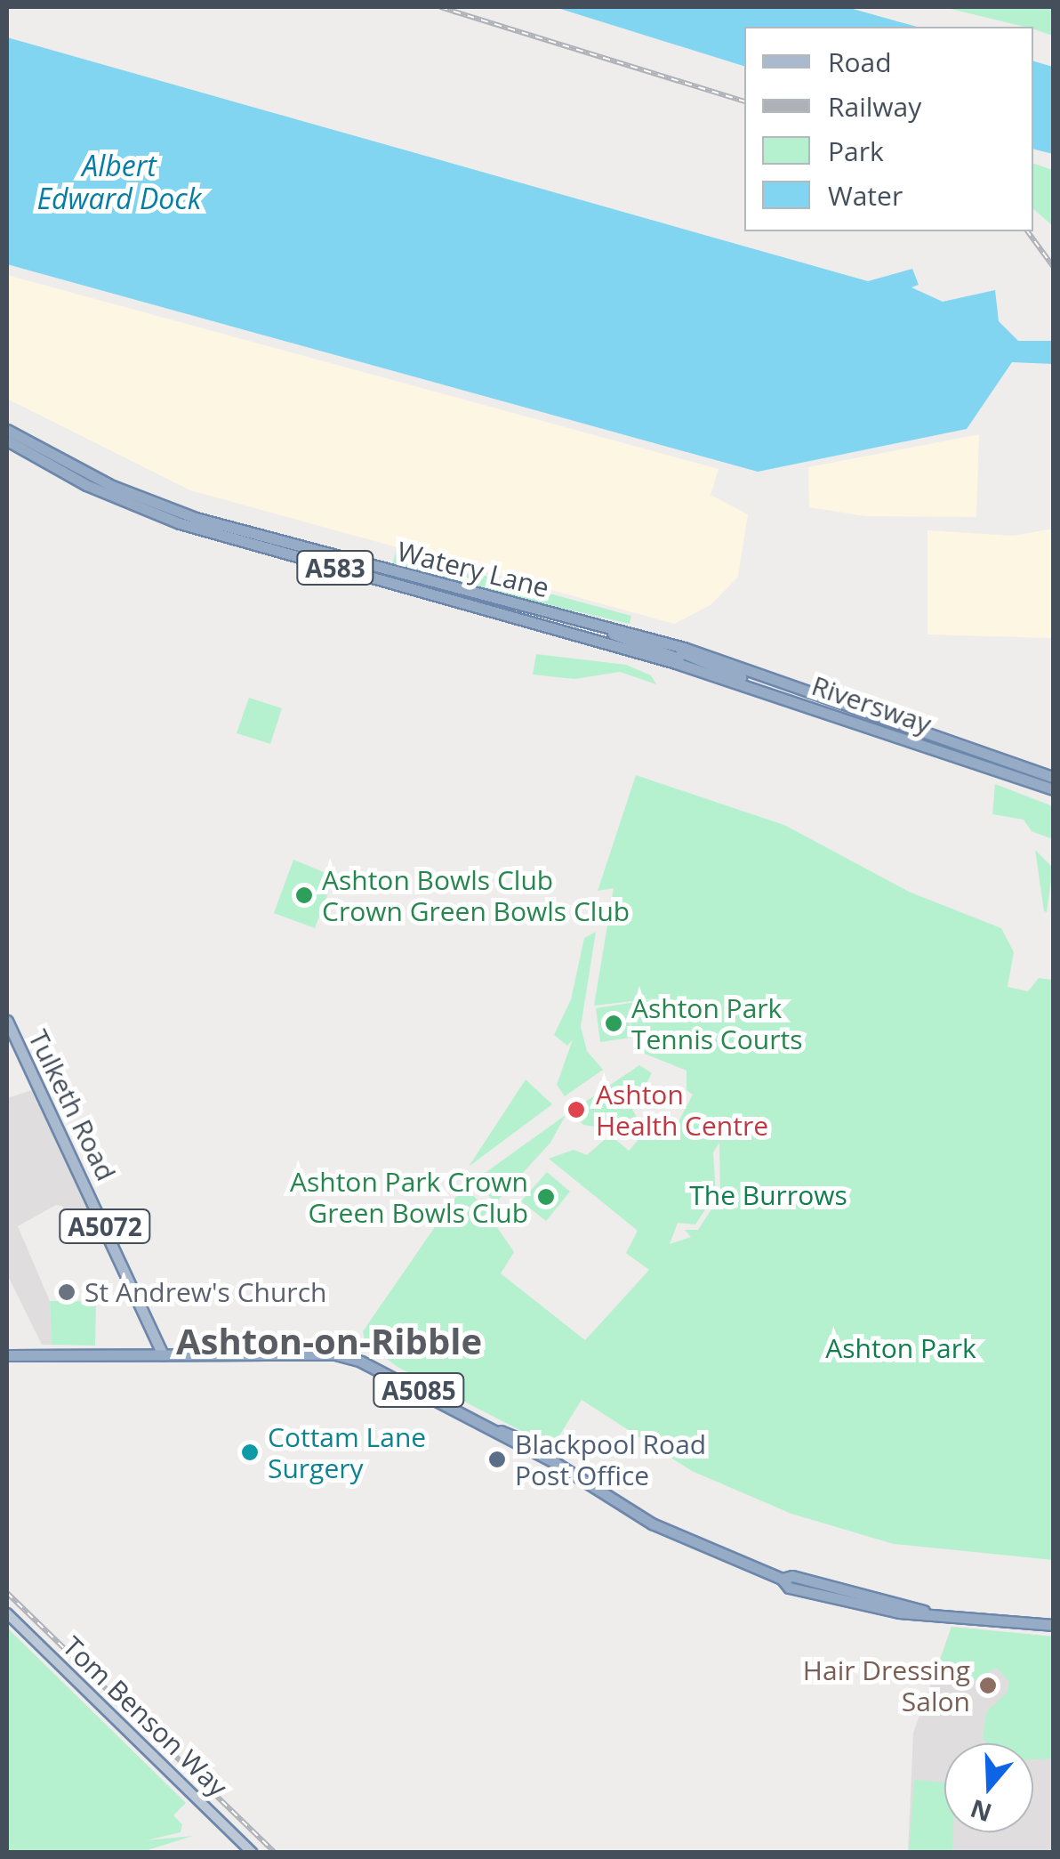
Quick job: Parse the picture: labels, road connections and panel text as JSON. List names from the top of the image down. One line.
{"streets":{"highway":["A583","Watery Lane","Riversway","A5085"],"main road":["Tulketh Road","A5072","Tom Benson Way"]},"crossings":[["Watery Lane","Riversway"],["Tulketh Road","A5085"]],"districts":["Ashton-on-Ribble"],"water":["Albert Edward Dock"],"parks":["The Burrows","Ashton Park"],"places":["Ashton Bowls Club Crown Green Bowls Club","Ashton Park Tennis Courts","Ashton Health Centre","Ashton Park Crown Green Bowls Club","St Andrew's Church","Cottam Lane Surgery","Blackpool Road Post Office","Hair Dressing Salon"],"legend":["Road","Railway","Park","Water"],"north":"bottom"}
